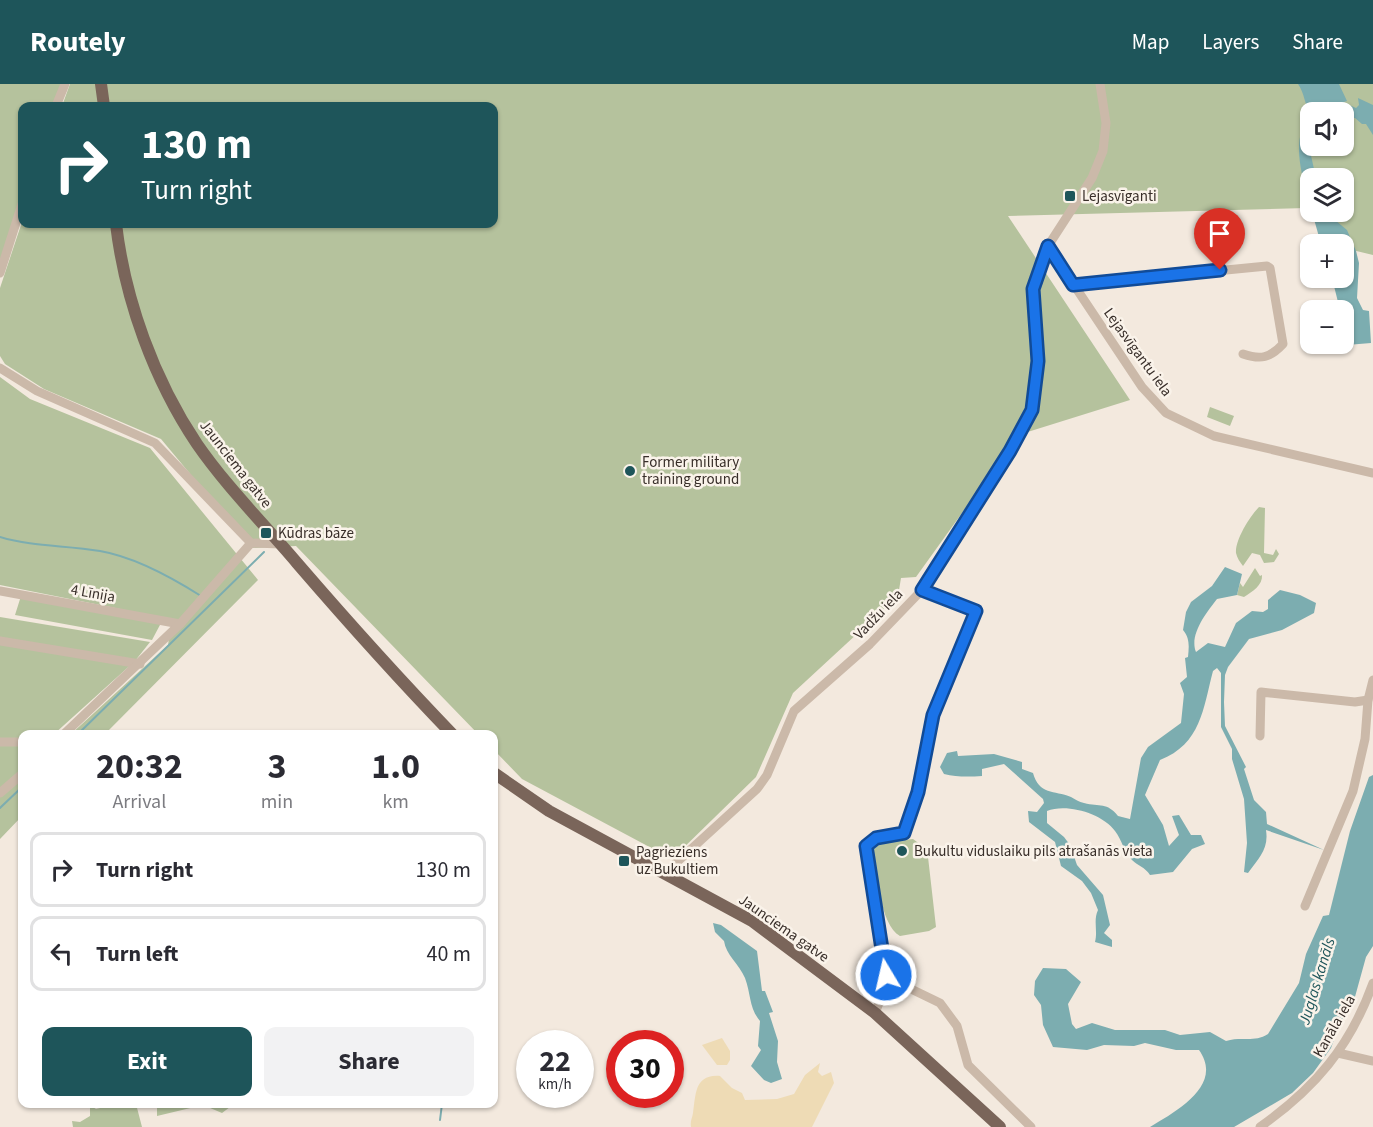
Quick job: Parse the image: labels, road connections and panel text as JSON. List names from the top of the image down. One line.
{"streets":{"main road":["Jaunciema gatve"],"street":["Lejasvīgantu iela","4 Līnija","Vadžu iela","Kanāla iela"]},"crossings":[["Lejasvīgantu iela","Vadžu iela"],["Jaunciema gatve","Vadžu iela"]],"water":["Juglas kanāls"],"places":{"transit":["Lejasvīganti","Kūdras bāze","Pagrieziens uz Bukultiem"],"other":["Former military training ground","Bukultu viduslaiku pils atrašanās vieta"]},"page":{"header":"Routely","nav":["Map","Layers","Share"],"map_buttons":["+","−"],"turn":["130 m","Turn right"],"eta":["20:32","Arrival","3","min","1.0","km"],"list":[{"name":"Turn right","value":"130 m"},{"name":"Turn left","value":"40 m"}],"buttons":["Exit","Share"],"speed":"22 km/h","limit":"30"}}
